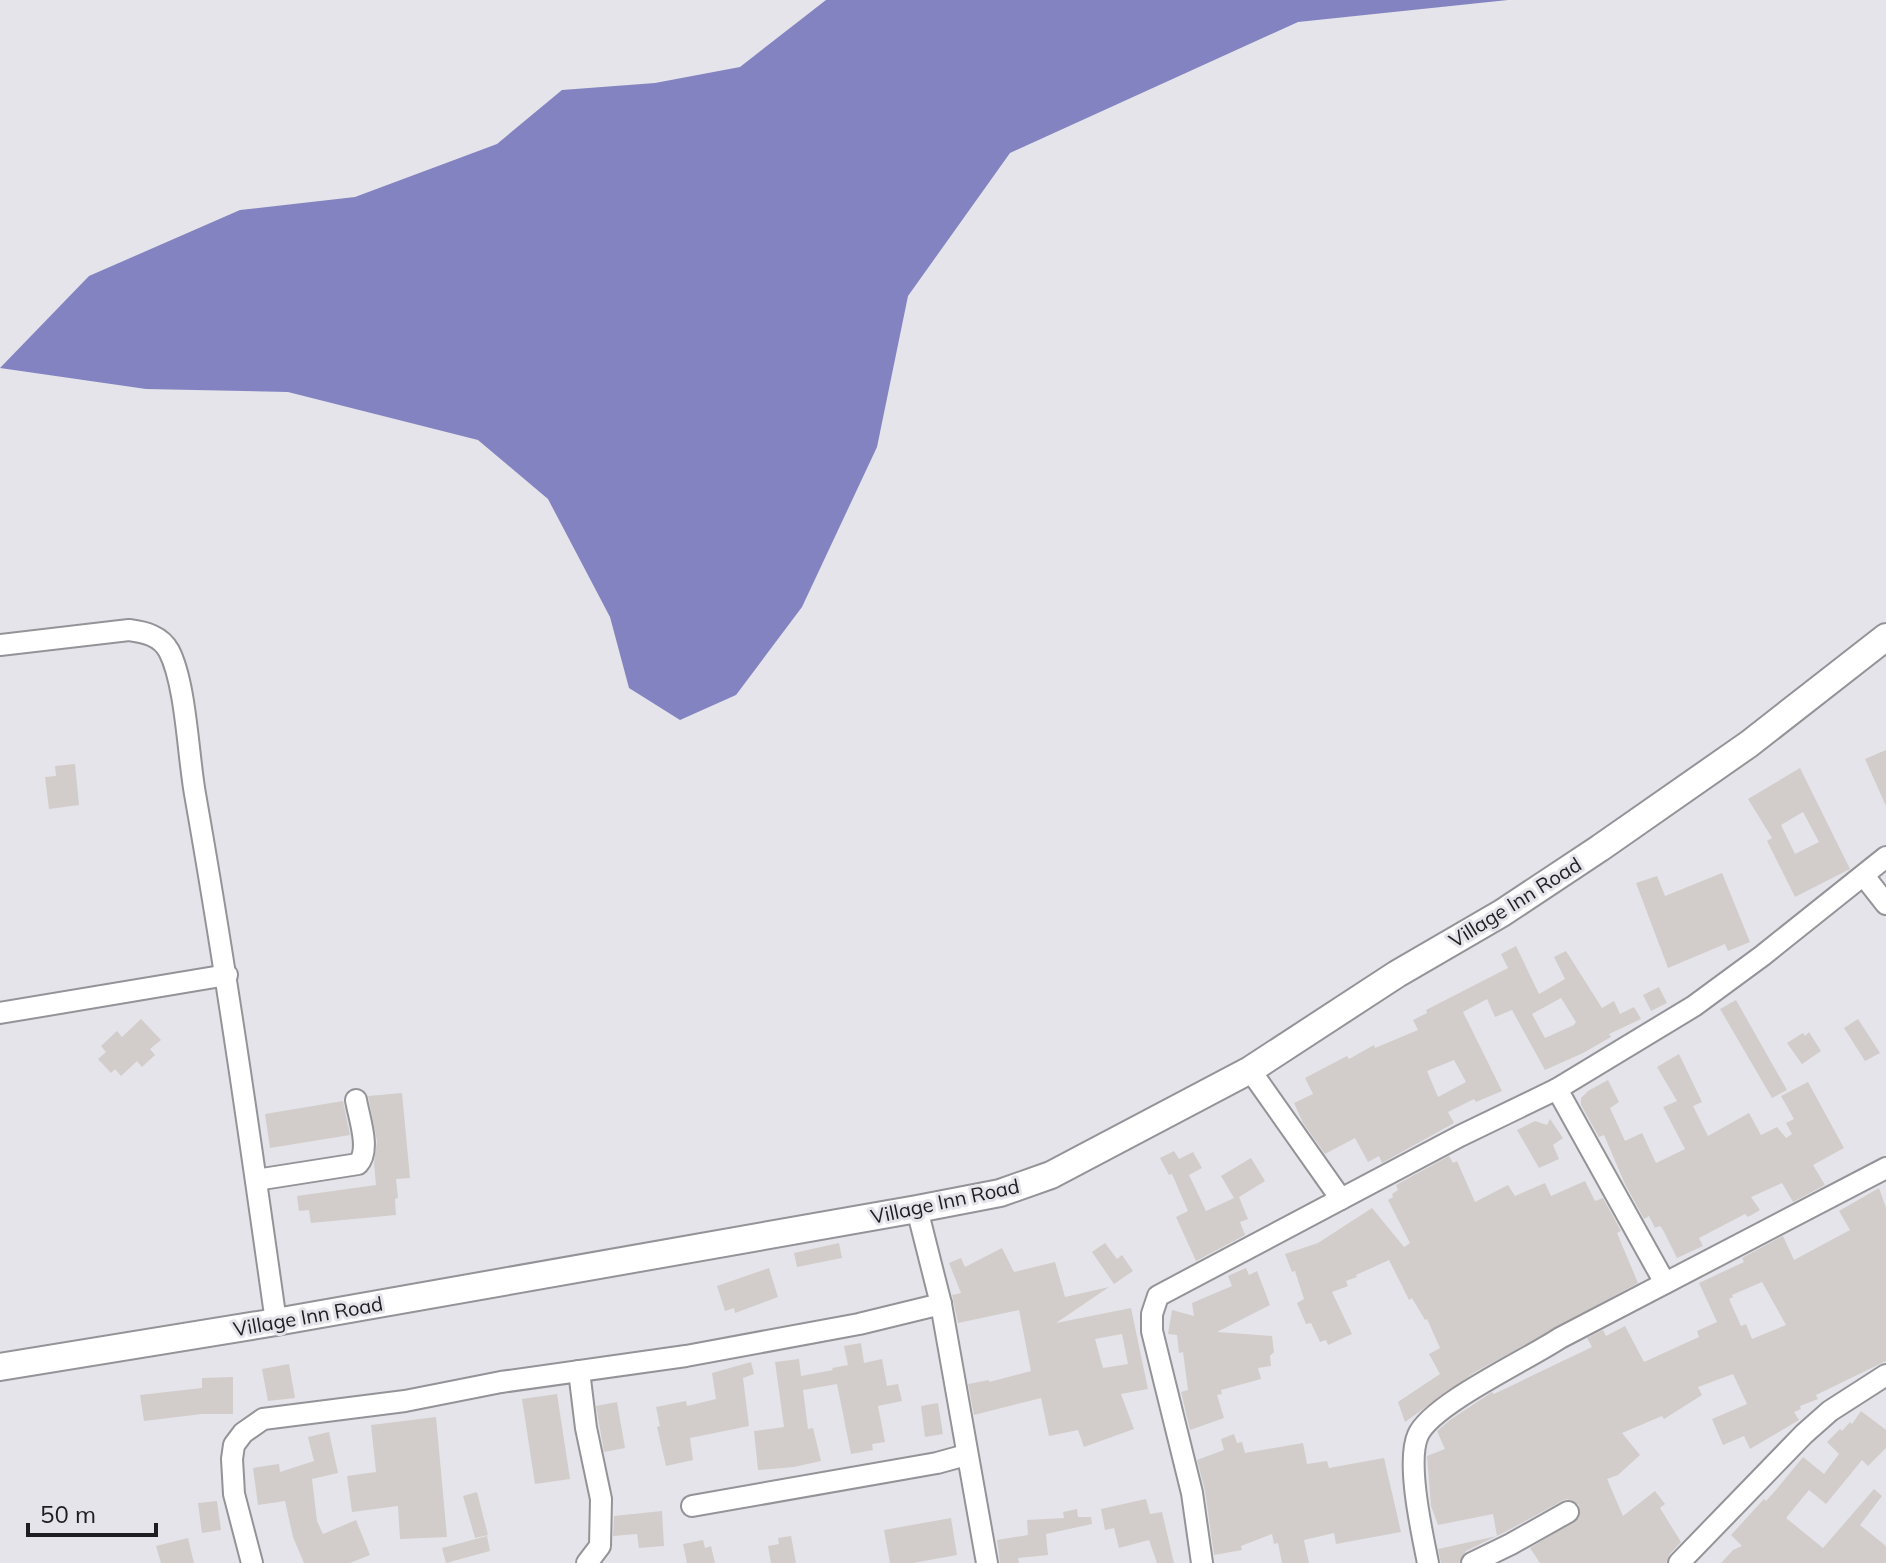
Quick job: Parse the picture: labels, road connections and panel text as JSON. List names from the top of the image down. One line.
{"streets":{"street":["Village Inn Road"]},"scale_bar":"50 m"}
